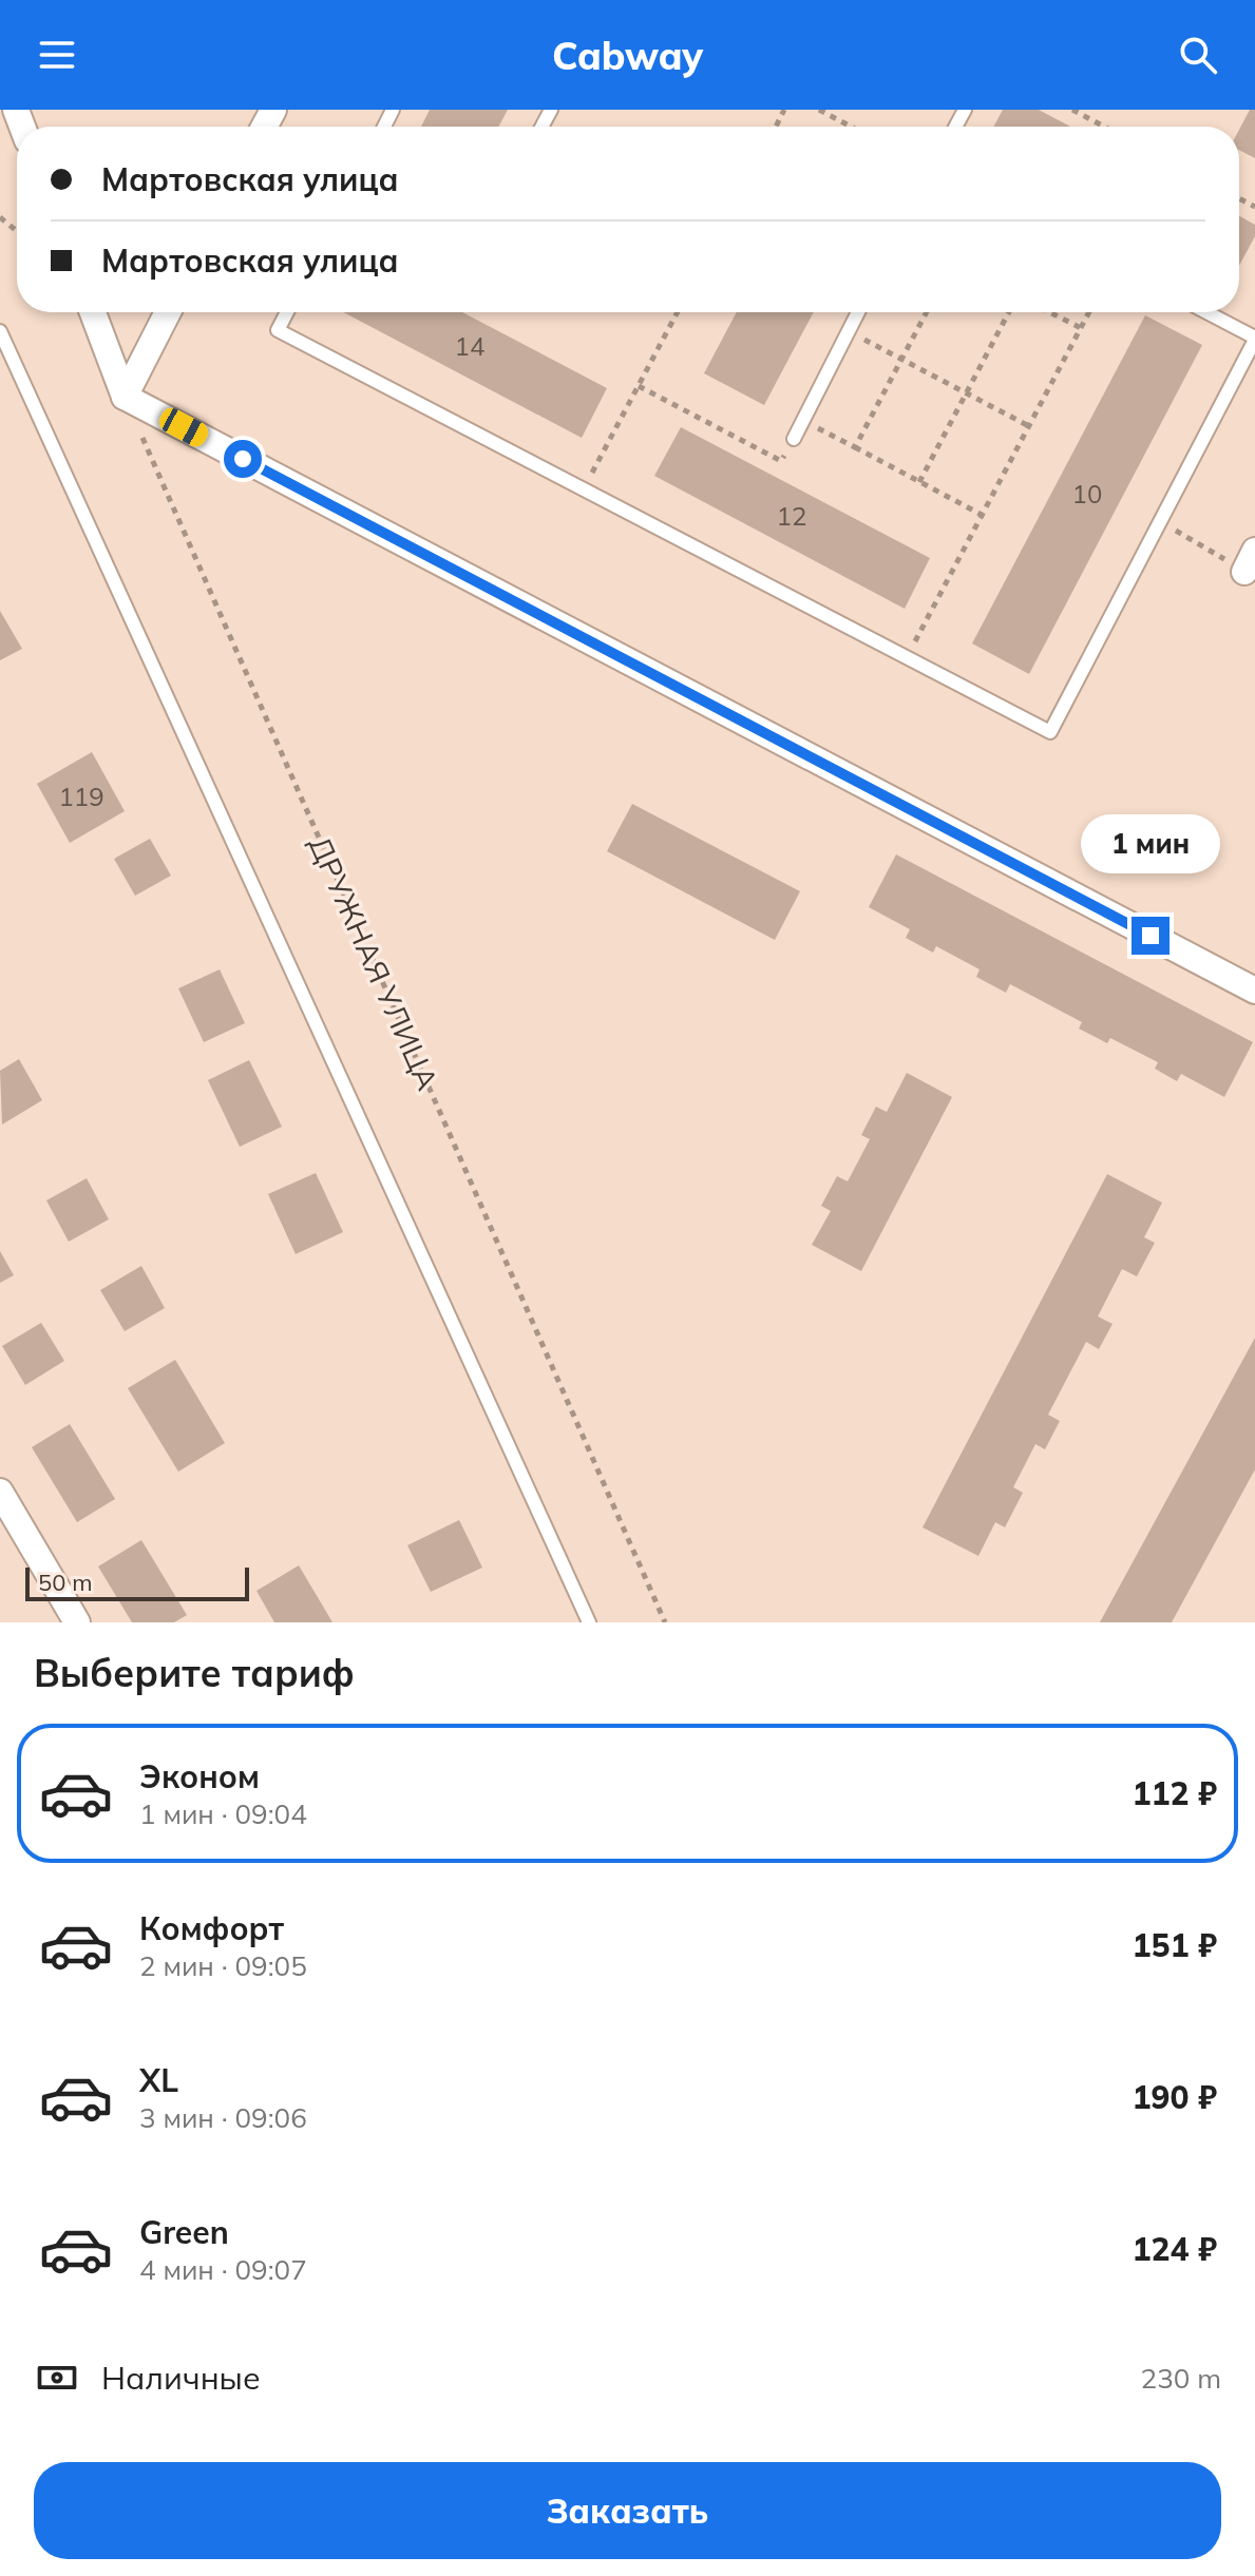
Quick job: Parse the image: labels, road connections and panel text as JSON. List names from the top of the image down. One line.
{"streets":{"path":["ДРУЖНАЯ УЛИЦА"]},"house_numbers":["14","10","12","119"],"scale_bar":"50 m","page":{"header":"Cabway","banner":["Мартовская улица","Мартовская улица"],"bubble":"1 мин","scale":"50 m","heading":"Выберите тариф","list":[{"name":"Эконом","note":"1 мин · 09:04","value":"112 ₽"},{"name":"Комфорт","note":"2 мин · 09:05","value":"151 ₽"},{"name":"XL","note":"3 мин · 09:06","value":"190 ₽"},{"name":"Green","note":"4 мин · 09:07","value":"124 ₽"}],"pay":["Наличные","230 m"],"buttons":"Заказать"}}
